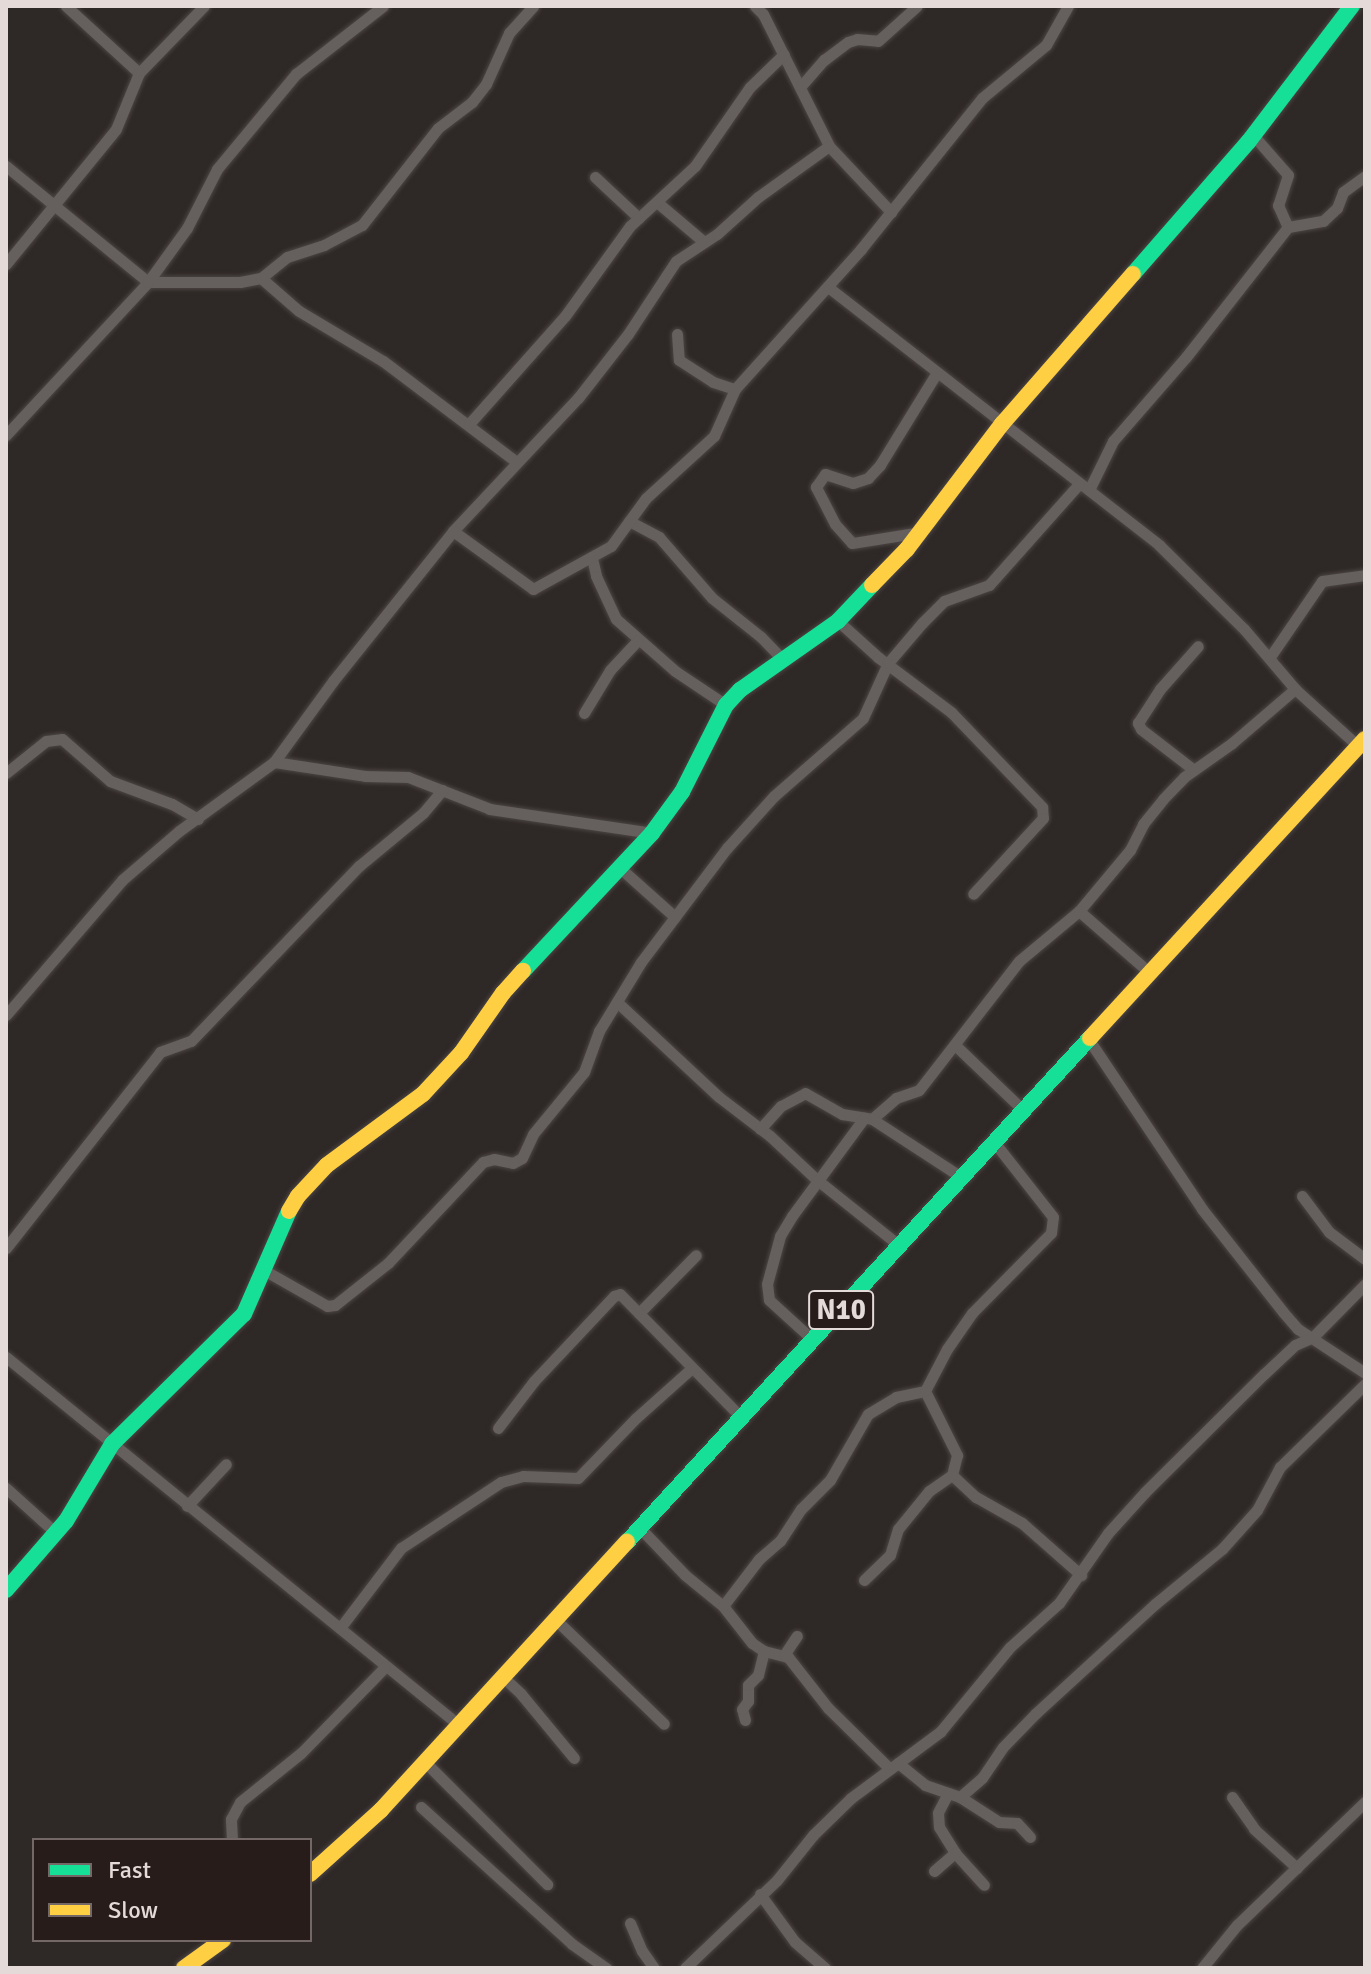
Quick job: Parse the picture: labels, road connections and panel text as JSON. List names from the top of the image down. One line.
{"streets":{"street":["N10"]},"legend":["Fast","Slow"]}
